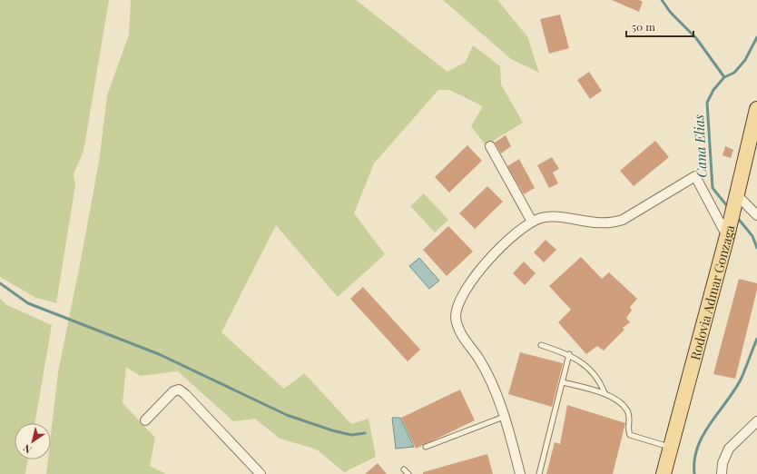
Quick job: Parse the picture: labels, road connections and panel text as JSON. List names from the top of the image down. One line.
{"streets":{"main road":["Rodovia Admar Gonzaga"]},"water":["Cana Elias"],"scale_bar":"50 m","north":"bottom left"}
